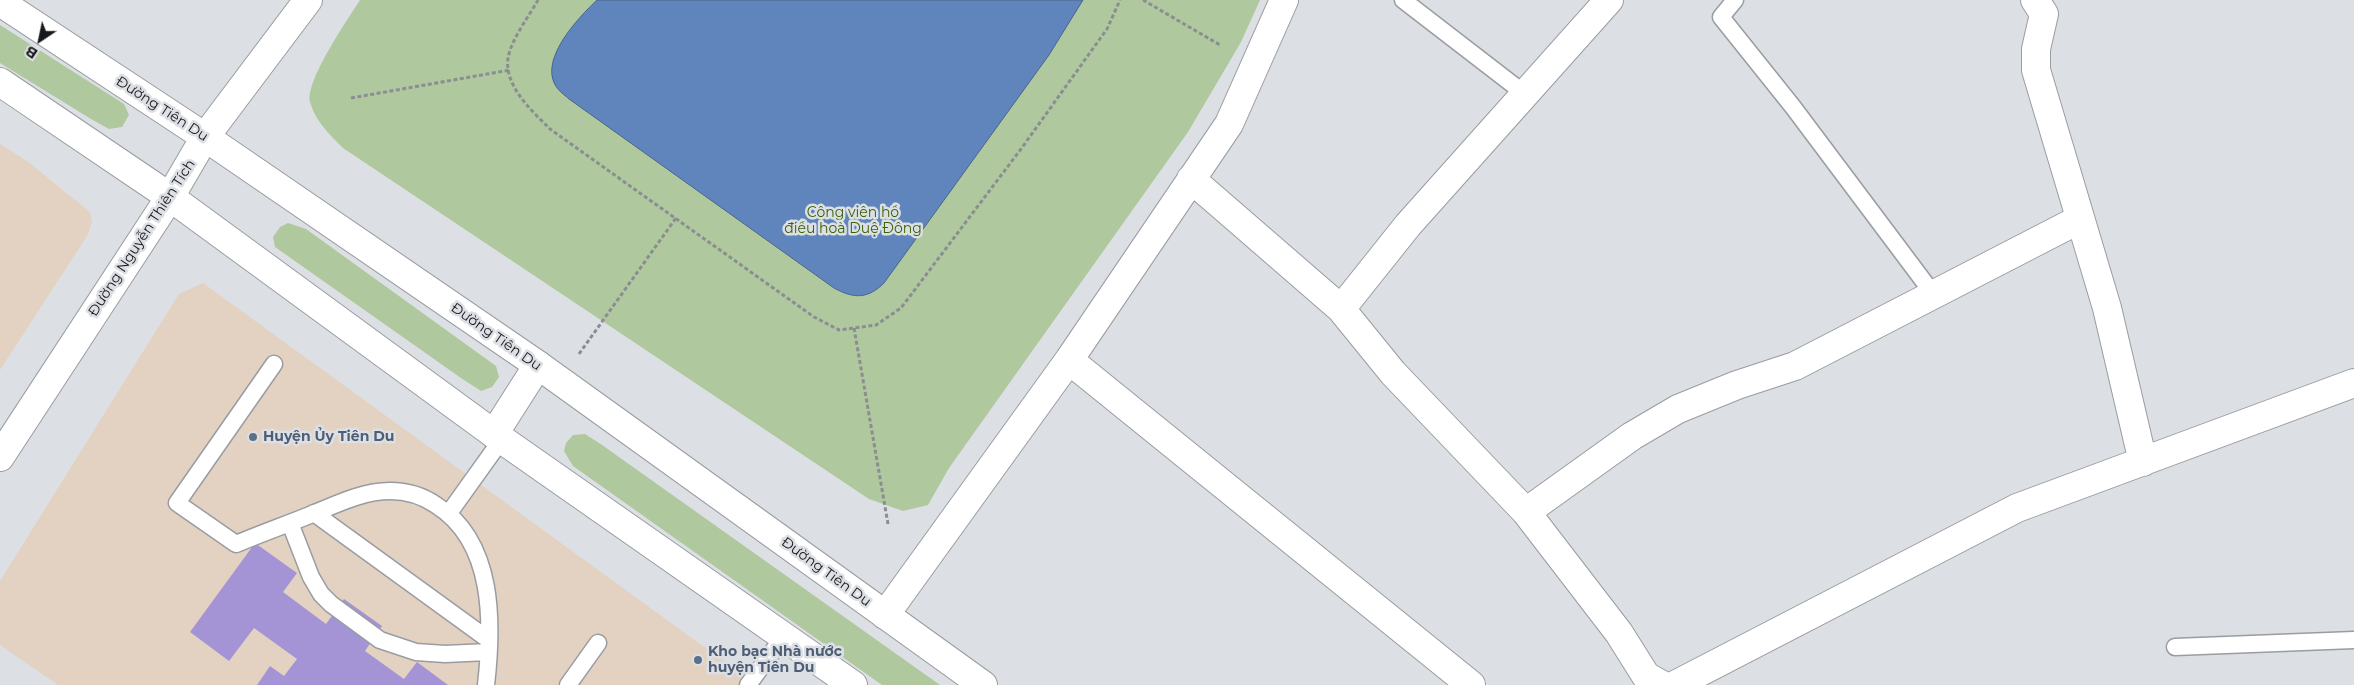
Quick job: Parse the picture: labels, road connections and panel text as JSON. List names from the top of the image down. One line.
{"streets":{"street":["Đường Tiên Du","Đường Nguyễn Thiên Tích"]},"crossings":[["Đường Tiên Du","Đường Nguyễn Thiên Tích"]],"parks":["Công viên hồ điều hoà Duệ Đông"],"places":["Huyện Ủy Tiên Du","Kho bạc Nhà nước huyện Tiên Du"],"north":"bottom left"}
